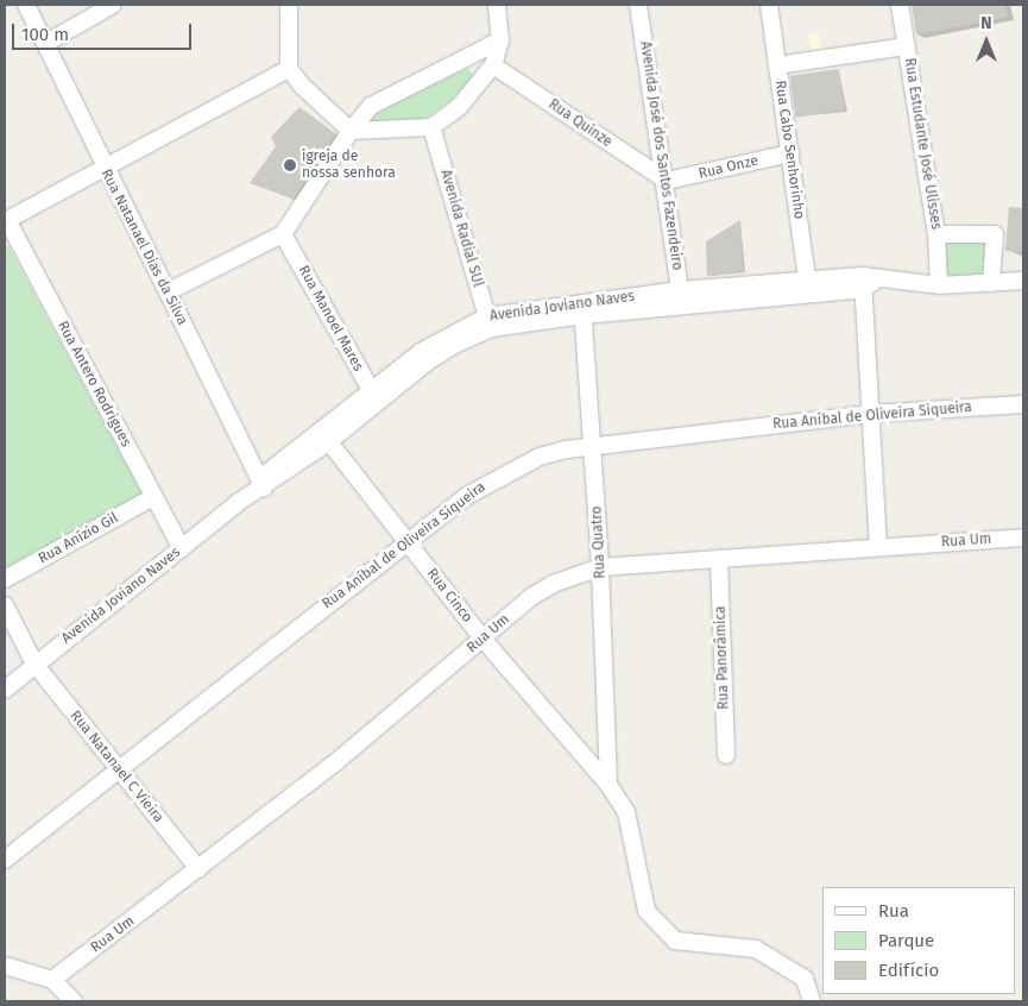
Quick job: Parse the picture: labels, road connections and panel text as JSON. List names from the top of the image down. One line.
{"streets":{"street":["Rua Quinze","Rua Estudante José Ulisses","Rua Cabo Senhorinho","Avenida José dos Santos Fazendeiro","Rua Onze","Avenida Radial SUl","Rua Natanael Dias da Silva","Avenida Joviano Naves","Rua Manoel Mares","Rua Antero Rodrigues","Rua Aníbal de Oliveira Siqueira","Rua Anízio Gil","Rua Um","Rua Quatro","Rua Cinco","Rua Panorâmica","Rua Natanael C Vieira"]},"crossings":[["Rua Quinze","Avenida José dos Santos Fazendeiro"],["Rua Quinze","Rua Onze"],["Rua Estudante José Ulisses","Avenida Joviano Naves"],["Rua Cabo Senhorinho","Rua Onze"],["Rua Cabo Senhorinho","Avenida Joviano Naves"],["Avenida José dos Santos Fazendeiro","Rua Onze"],["Avenida José dos Santos Fazendeiro","Avenida Joviano Naves"],["Avenida Radial SUl","Avenida Joviano Naves"],["Rua Natanael Dias da Silva","Avenida Joviano Naves"],["Avenida Joviano Naves","Rua Manoel Mares"],["Avenida Joviano Naves","Rua Antero Rodrigues"],["Avenida Joviano Naves","Rua Quatro"],["Avenida Joviano Naves","Rua Cinco"],["Avenida Joviano Naves","Rua Natanael C Vieira"],["Rua Antero Rodrigues","Rua Anízio Gil"],["Rua Aníbal de Oliveira Siqueira","Rua Quatro"],["Rua Aníbal de Oliveira Siqueira","Rua Cinco"],["Rua Aníbal de Oliveira Siqueira","Rua Natanael C Vieira"],["Rua Um","Rua Quatro"],["Rua Um","Rua Cinco"],["Rua Um","Rua Panorâmica"],["Rua Um","Rua Natanael C Vieira"],["Rua Quatro","Rua Cinco"]],"places":["igreja de nossa senhora"],"legend":["Rua","Parque","Edifício"],"scale_bar":"100 m","north":"top"}
